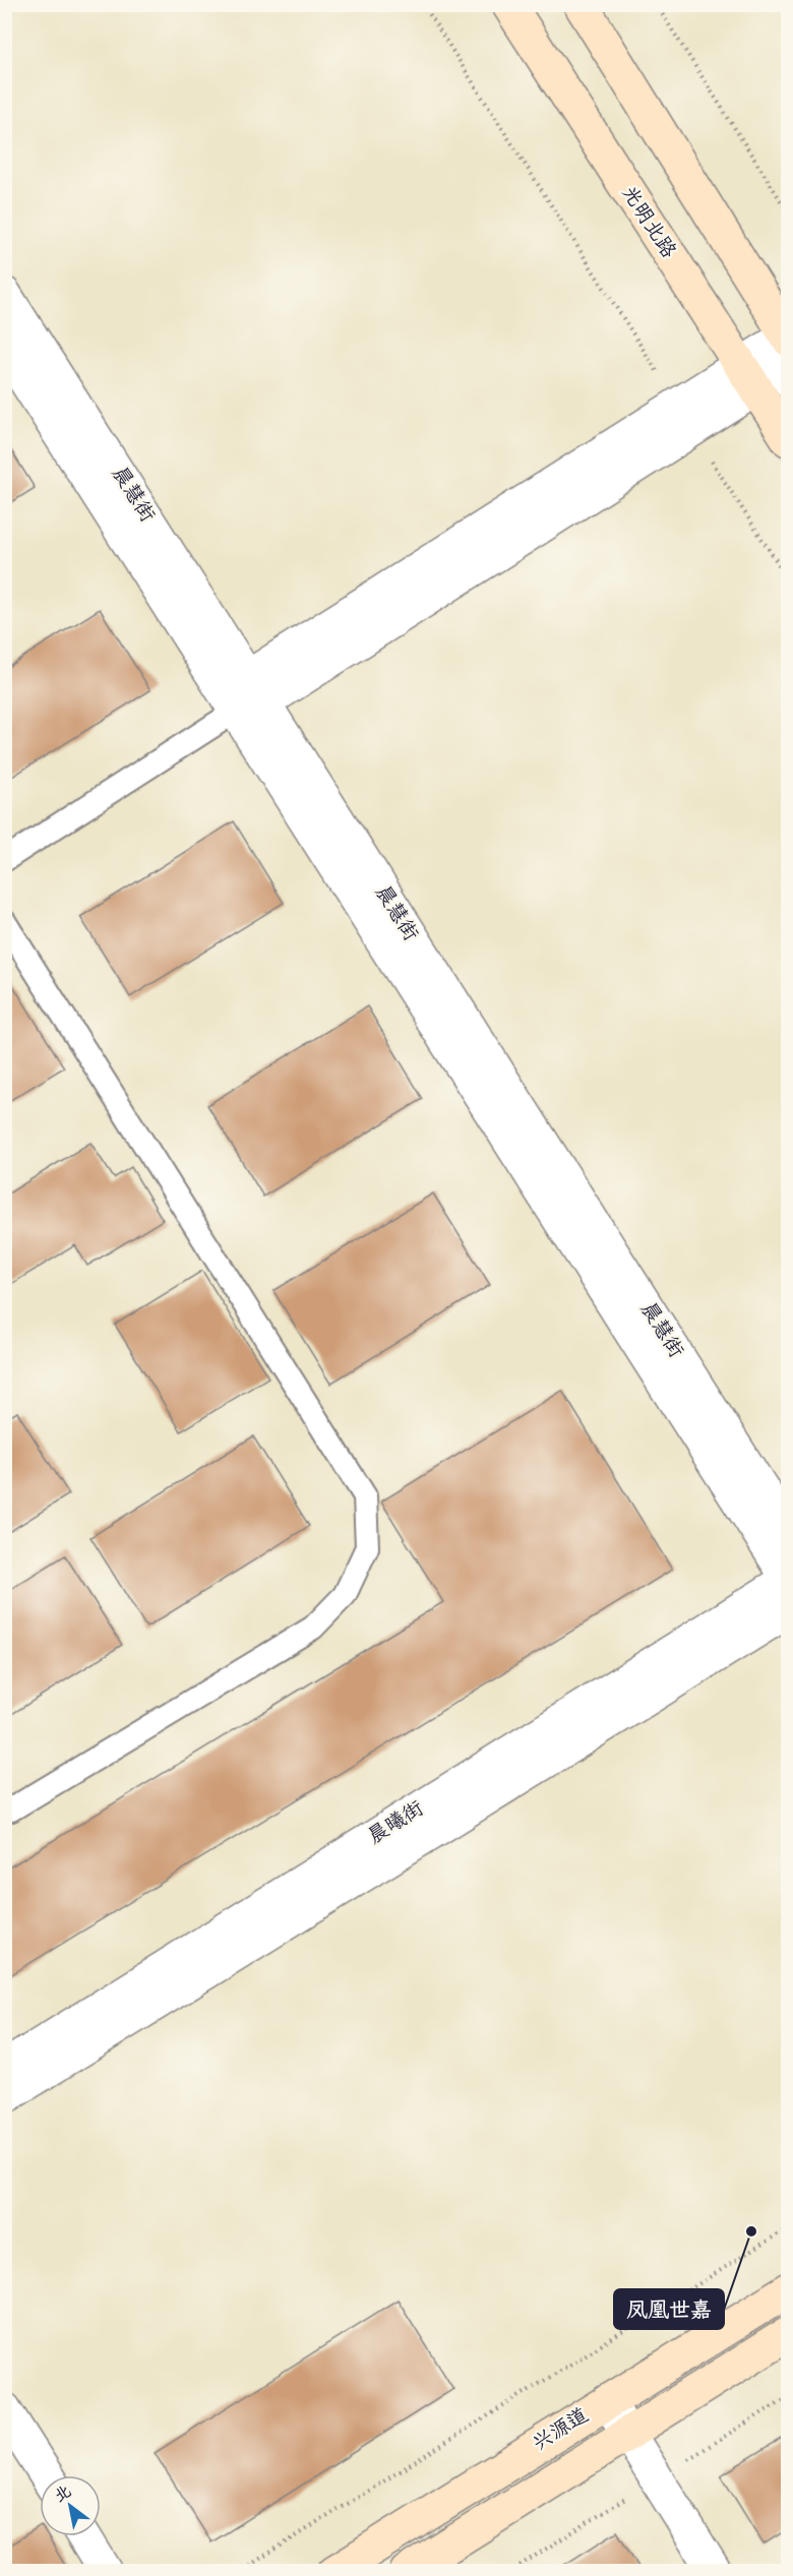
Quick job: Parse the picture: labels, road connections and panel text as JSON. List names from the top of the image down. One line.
{"streets":{"main road":["光明北路","兴源道"],"street":["晨慧街","晨曦街"]},"crossings":[["晨慧街","晨曦街"]],"places":["凤凰世嘉"],"north":"top left"}
